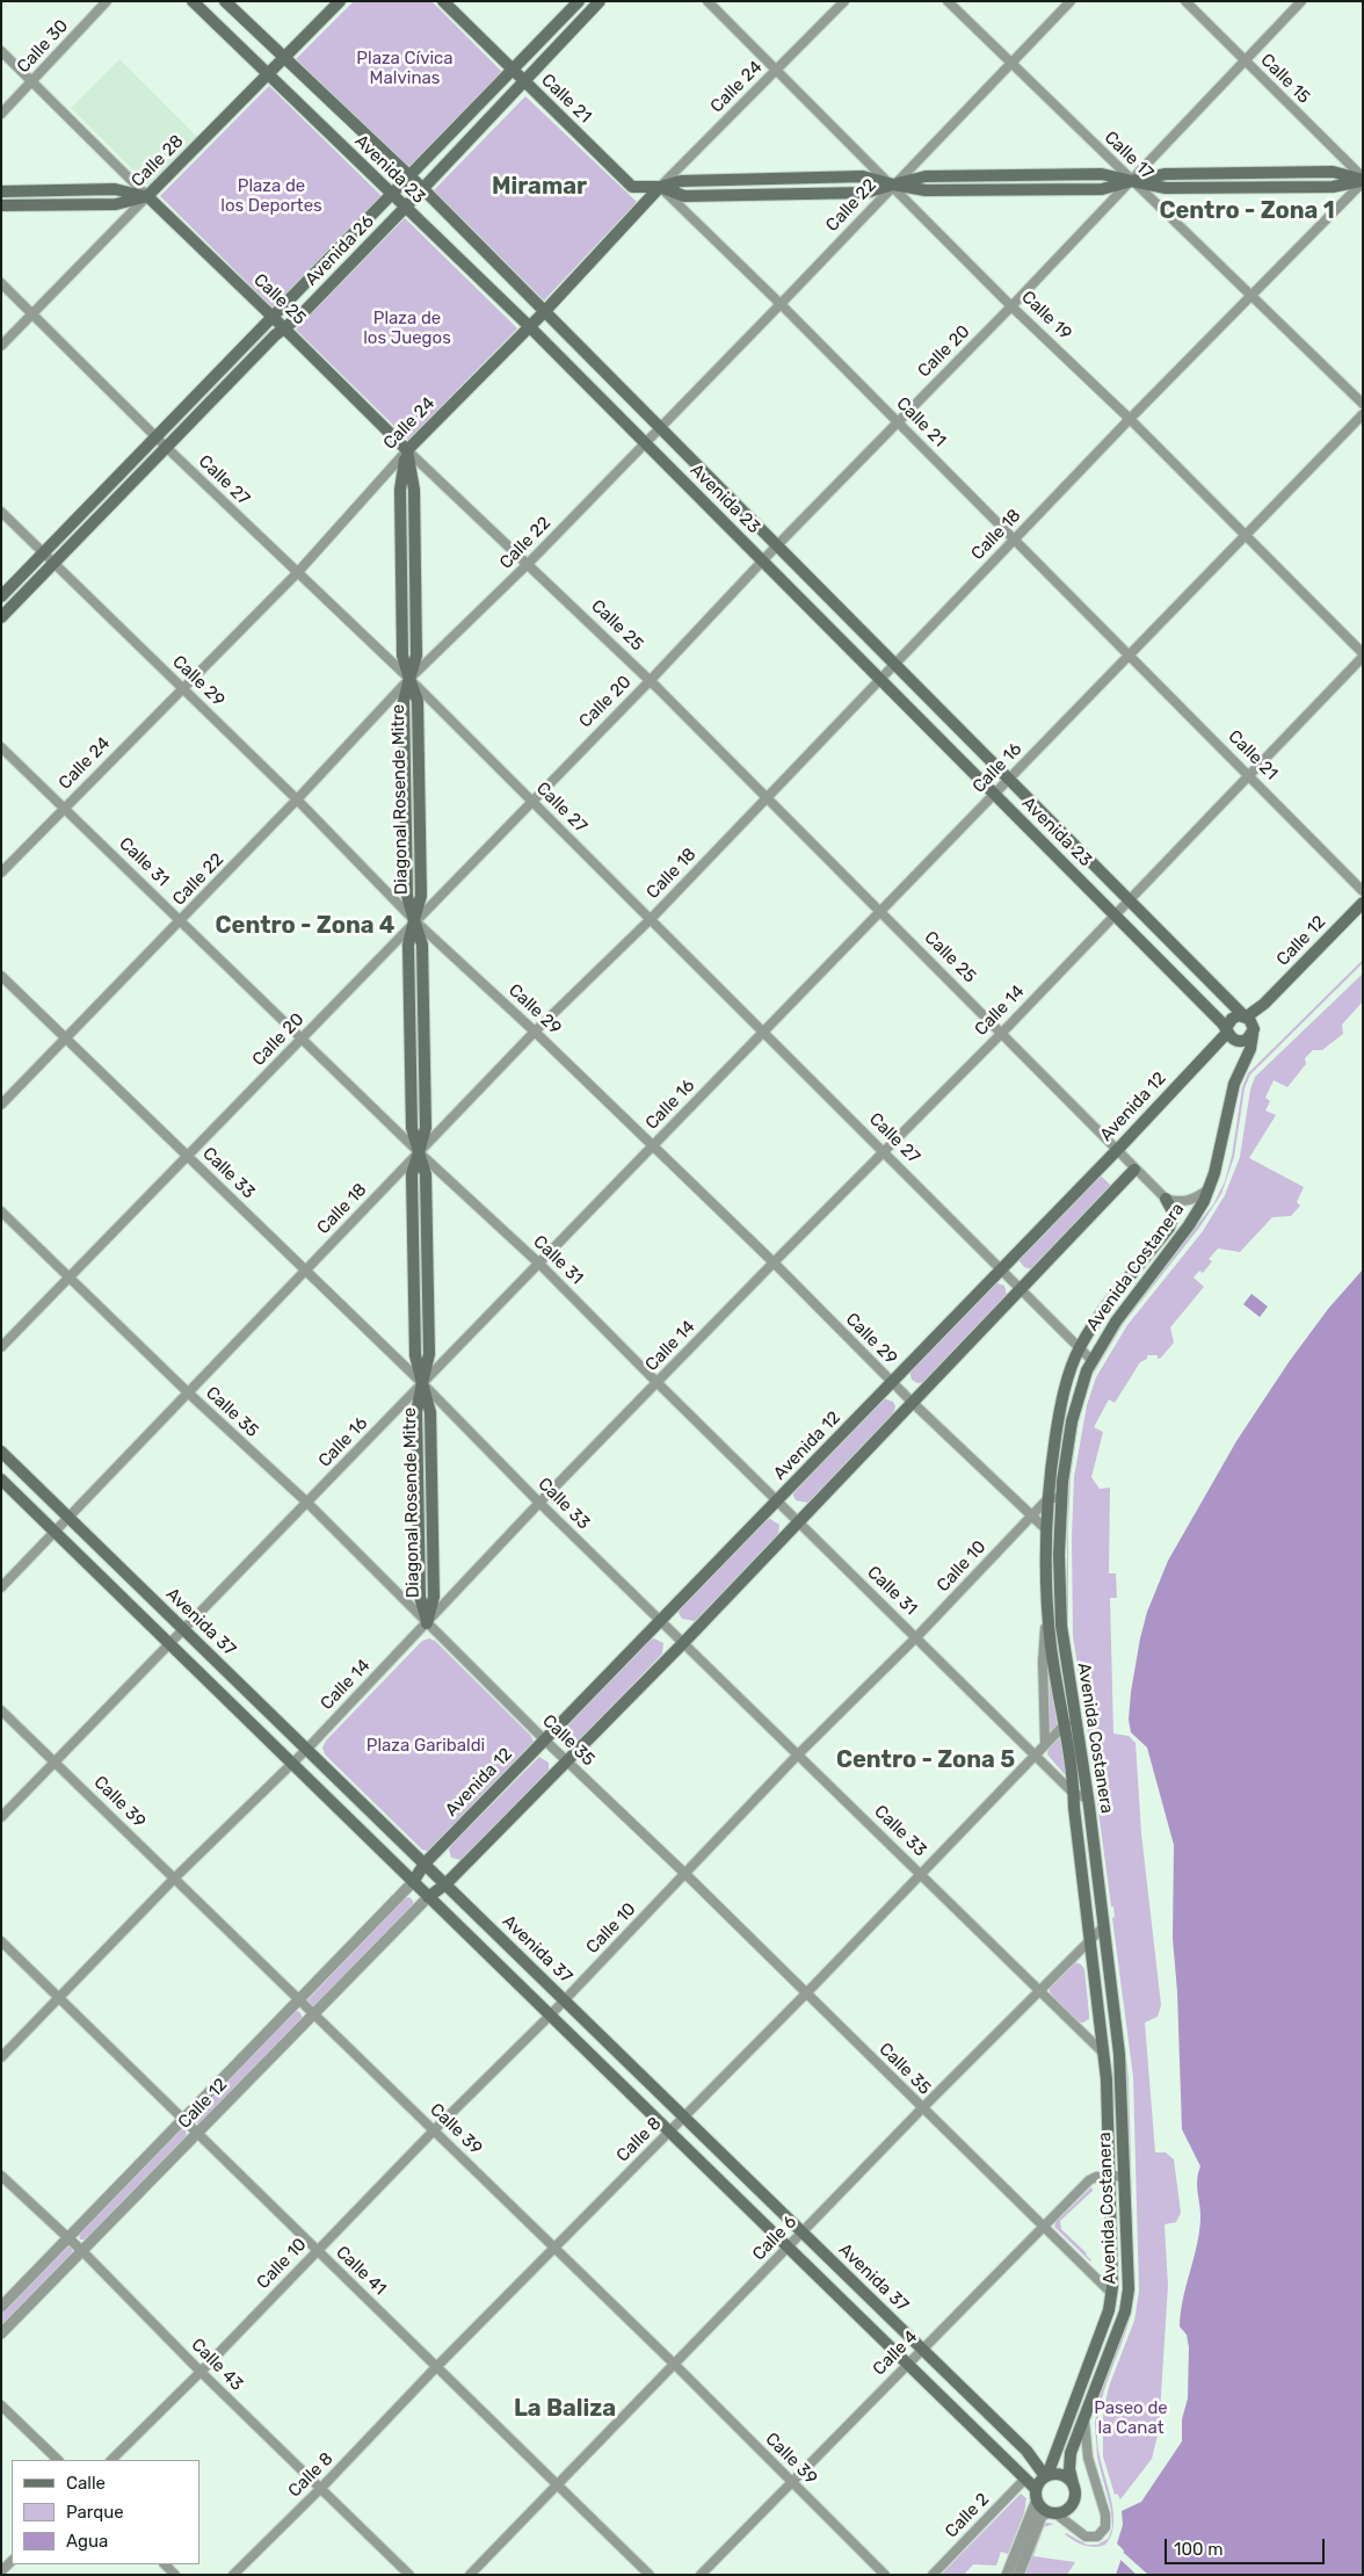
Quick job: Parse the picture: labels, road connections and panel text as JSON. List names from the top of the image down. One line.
{"streets":{"main road":["Calle 24","Calle 21","Calle 28","Avenida 23","Avenida 26","Calle 25","Diagonal Rosende Mitre","Calle 12","Avenida 12","Avenida Costanera","Avenida 37"],"street":["Calle 30","Calle 15","Calle 17","Calle 22","Calle 19","Calle 20","Calle 27","Calle 18","Calle 29","Calle 16","Calle 31","Calle 14","Calle 33","Calle 35","Calle 10","Calle 39","Calle 8","Calle 6","Calle 41","Calle 4","Calle 43","Calle 2"]},"crossings":[["Calle 30","Calle 25"],["Calle 15","Calle 20"],["Calle 15","Calle 18"],["Calle 24","Calle 21"],["Calle 24","Avenida 23"],["Calle 24","Calle 25"],["Calle 24","Calle 19"],["Calle 24","Calle 27"],["Calle 24","Calle 29"],["Calle 24","Diagonal Rosende Mitre"],["Calle 24","Calle 31"],["Calle 21","Calle 22"],["Calle 21","Avenida 26"],["Calle 21","Calle 20"],["Calle 21","Calle 18"],["Calle 21","Calle 16"],["Calle 21","Calle 14"],["Calle 17","Calle 22"],["Calle 17","Calle 20"],["Calle 17","Calle 18"],["Calle 28","Avenida 23"],["Calle 28","Calle 25"],["Calle 28","Calle 27"],["Avenida 23","Calle 22"],["Avenida 23","Avenida 26"],["Avenida 23","Calle 20"],["Avenida 23","Calle 18"],["Avenida 23","Calle 16"],["Avenida 23","Calle 12"],["Avenida 23","Calle 14"],["Avenida 23","Avenida 12"],["Avenida 23","Avenida Costanera"],["Calle 22","Calle 25"],["Calle 22","Calle 19"],["Calle 22","Calle 27"],["Calle 22","Calle 29"],["Calle 22","Diagonal Rosende Mitre"],["Calle 22","Calle 31"],["Calle 22","Calle 33"],["Avenida 26","Calle 25"],["Avenida 26","Calle 27"],["Avenida 26","Calle 29"],["Calle 25","Calle 20"],["Calle 25","Calle 18"],["Calle 25","Calle 16"],["Calle 25","Diagonal Rosende Mitre"],["Calle 25","Calle 14"],["Calle 25","Avenida 12"],["Calle 25","Avenida Costanera"],["Calle 19","Calle 20"],["Calle 19","Calle 18"],["Calle 19","Calle 16"],["Calle 19","Calle 14"],["Calle 20","Calle 27"],["Calle 20","Calle 29"],["Calle 20","Diagonal Rosende Mitre"],["Calle 20","Calle 31"],["Calle 20","Calle 33"],["Calle 20","Calle 35"],["Calle 27","Calle 18"],["Calle 27","Calle 16"],["Calle 27","Diagonal Rosende Mitre"],["Calle 27","Calle 14"],["Calle 27","Avenida 12"],["Calle 27","Avenida Costanera"],["Calle 18","Calle 29"],["Calle 18","Diagonal Rosende Mitre"],["Calle 18","Calle 31"],["Calle 18","Calle 33"],["Calle 18","Calle 35"],["Calle 18","Avenida 37"],["Calle 29","Calle 16"],["Calle 29","Diagonal Rosende Mitre"],["Calle 29","Calle 14"],["Calle 29","Avenida 12"],["Calle 29","Avenida Costanera"],["Calle 29","Calle 10"],["Calle 16","Diagonal Rosende Mitre"],["Calle 16","Calle 31"],["Calle 16","Calle 33"],["Calle 16","Calle 35"],["Calle 16","Avenida 37"],["Calle 16","Calle 39"],["Diagonal Rosende Mitre","Calle 31"],["Diagonal Rosende Mitre","Calle 14"],["Diagonal Rosende Mitre","Calle 33"],["Diagonal Rosende Mitre","Calle 35"],["Calle 31","Calle 14"],["Calle 31","Avenida 12"],["Calle 31","Avenida Costanera"],["Calle 31","Calle 10"],["Calle 31","Calle 8"],["Calle 12","Avenida 12"],["Calle 12","Avenida Costanera"],["Calle 12","Calle 39"],["Calle 12","Calle 41"],["Calle 12","Calle 43"],["Calle 14","Calle 33"],["Calle 14","Calle 35"],["Calle 14","Avenida 37"],["Calle 14","Calle 39"],["Calle 14","Calle 41"],["Avenida 12","Calle 33"],["Avenida 12","Avenida Costanera"],["Avenida 12","Calle 35"],["Avenida 12","Avenida 37"],["Calle 33","Avenida Costanera"],["Calle 33","Calle 10"],["Calle 33","Calle 8"],["Calle 33","Calle 6"],["Avenida Costanera","Calle 35"],["Avenida Costanera","Calle 10"],["Avenida Costanera","Avenida 37"],["Avenida Costanera","Calle 8"],["Avenida Costanera","Calle 6"],["Avenida Costanera","Calle 4"],["Calle 35","Calle 10"],["Calle 35","Calle 8"],["Calle 35","Calle 6"],["Calle 35","Calle 4"],["Calle 10","Avenida 37"],["Calle 10","Calle 39"],["Calle 10","Calle 41"],["Calle 10","Calle 43"],["Avenida 37","Calle 8"],["Avenida 37","Calle 6"],["Avenida 37","Calle 4"],["Calle 39","Calle 8"],["Calle 39","Calle 6"],["Calle 39","Calle 4"],["Calle 8","Calle 41"],["Calle 8","Calle 43"],["Calle 6","Calle 41"]],"districts":["Miramar","Centro - Zona 1","Centro - Zona 4","Centro - Zona 5","La Baliza"],"parks":["Plaza Cívica Malvinas","Plaza de los Deportes","Plaza de los Juegos","Plaza Garibaldi","Paseo de la Canat"],"legend":["Calle","Parque","Agua"],"scale_bar":"100 m"}
